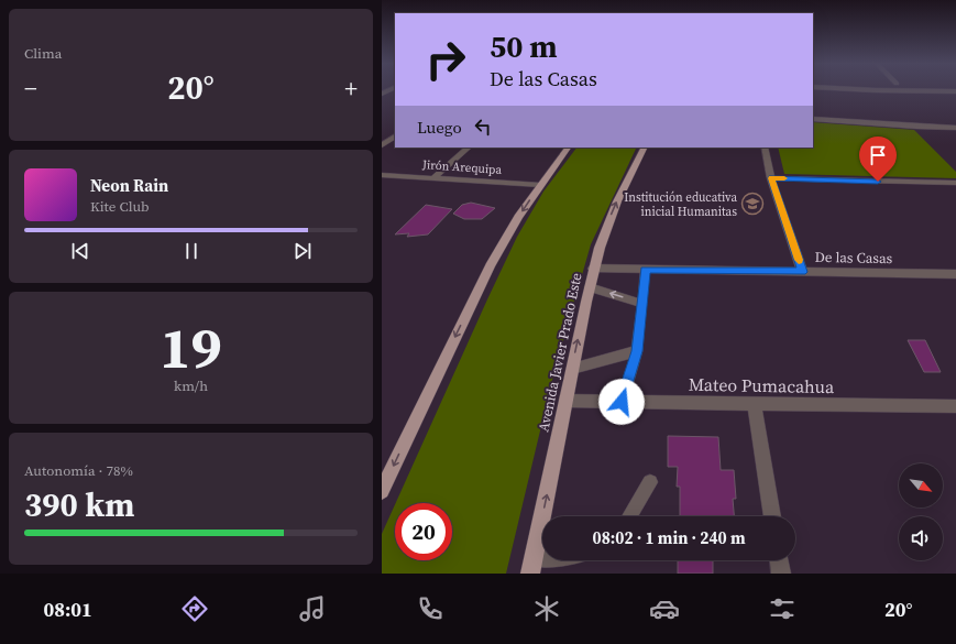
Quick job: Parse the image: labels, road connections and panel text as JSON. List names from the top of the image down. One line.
{"streets":{"main road":["Avenida Javier Prado Este"],"street":["Jirón Arequipa","De las Casas","Mateo Pumacahua"]},"crossings":[["De las Casas","Avenida Javier Prado Este"],["Avenida Javier Prado Este","Mateo Pumacahua"]],"one_way":["Avenida Javier Prado Este"],"places":{"school or university":["Institución educativa inicial Humanitas"]},"north":"bottom right","page":{"tile":["Clima",["19","km/h"],["Autonomía · 78%","390 km"]],"turn":["50 m","De las Casas"],"heat":["−","20°","+"],"then":"Luego","song":["Neon Rain","Kite Club"],"limit":"20","trip":"08:02 · 1 min · 240 m","tabs":["08:01","20°"]}}
